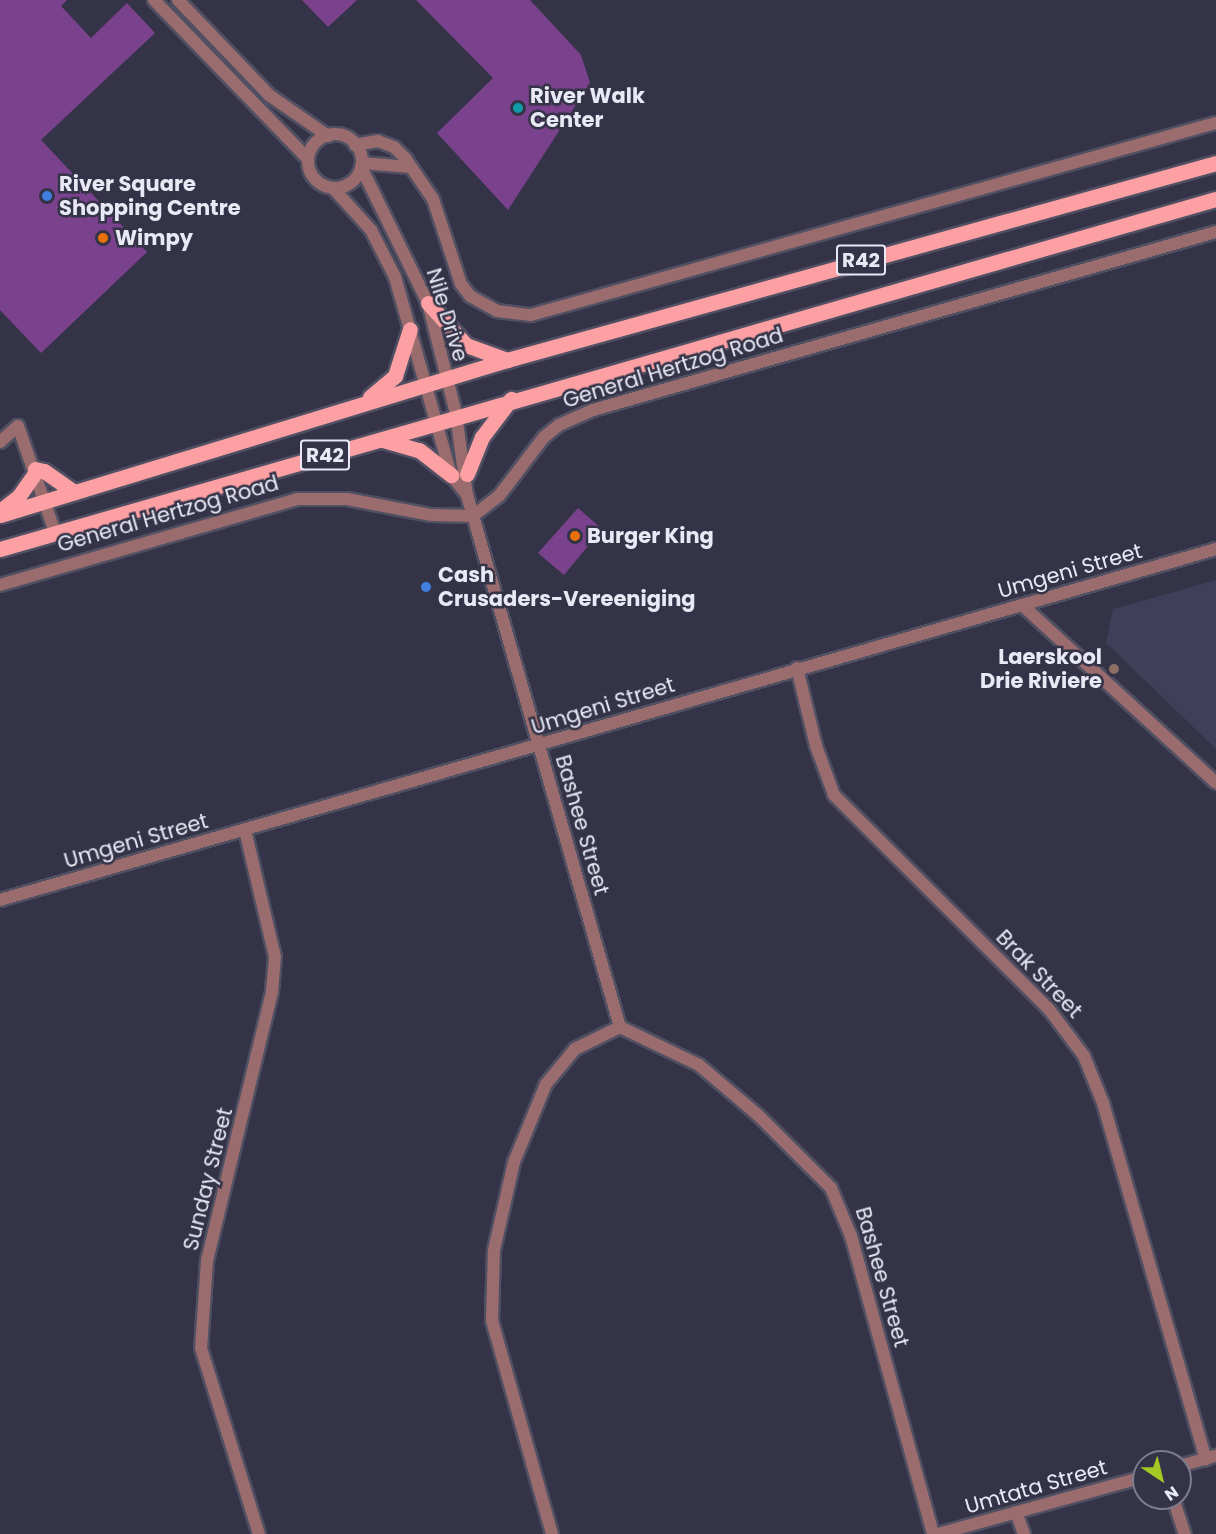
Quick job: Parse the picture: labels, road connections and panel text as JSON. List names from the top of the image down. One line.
{"streets":{"main road":["R42","General Hertzog Road"],"street":["Nile Drive","Umgeni Street","Bashee Street","Brak Street","Sunday Street","Umtata Street"]},"crossings":[["R42","Nile Drive"],["Nile Drive","General Hertzog Road"],["Nile Drive","Bashee Street"],["General Hertzog Road","Bashee Street"],["Umgeni Street","Bashee Street"],["Umgeni Street","Brak Street"],["Umgeni Street","Sunday Street"]],"places":["River Walk Center","River Square Shopping Centre","Wimpy","Burger King","Cash Crusaders-Vereeniging","Laerskool Drie Riviere"],"north":"bottom right"}
